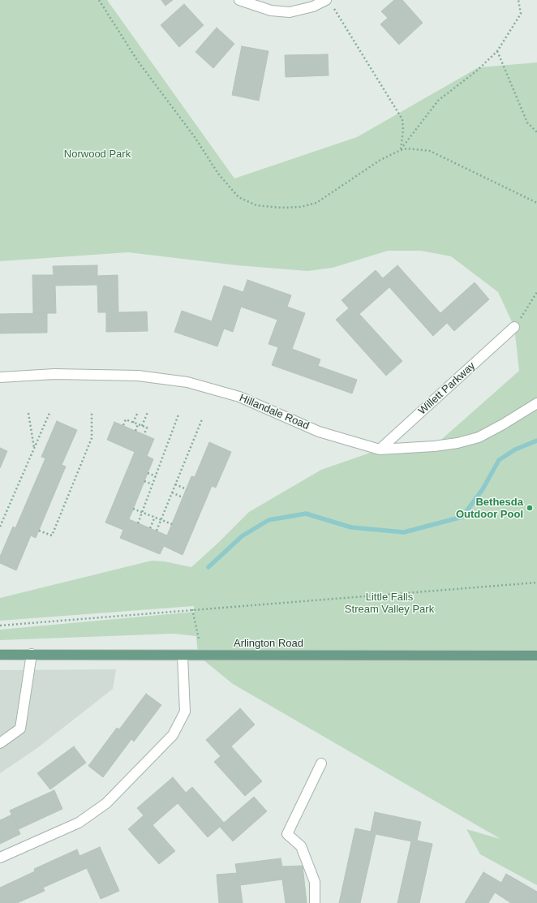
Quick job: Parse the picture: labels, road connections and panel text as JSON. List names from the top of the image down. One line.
{"streets":{"main road":["Arlington Road"],"street":["Willett Parkway","Hillandale Road"]},"crossings":[["Willett Parkway","Hillandale Road"]],"parks":["Norwood Park","Little Falls Stream Valley Park"],"places":["Bethesda Outdoor Pool"]}
